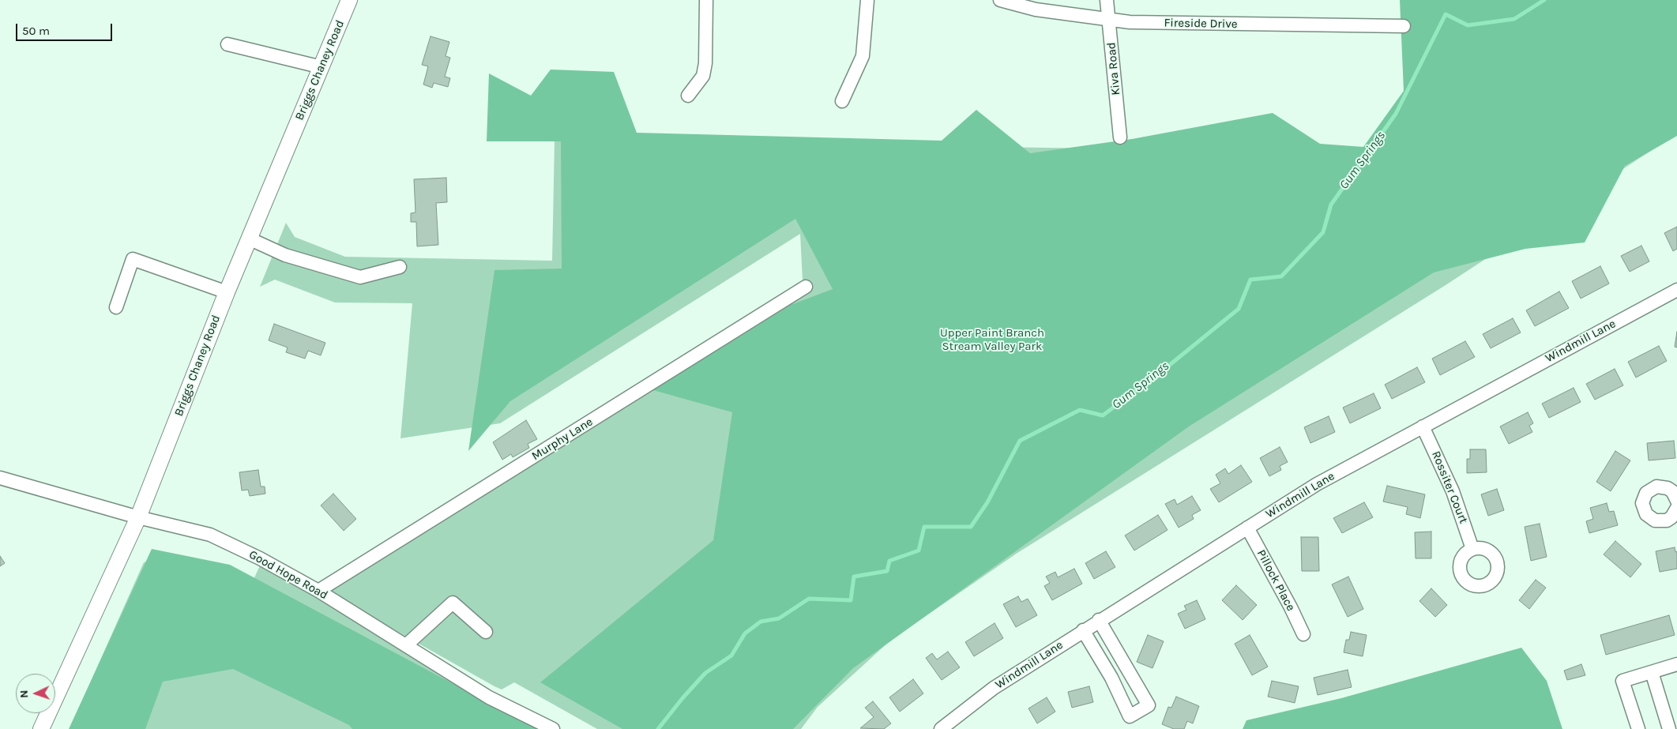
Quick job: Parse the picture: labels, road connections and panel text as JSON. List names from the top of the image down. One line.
{"streets":{"main road":["Briggs Chaney Road"],"street":["Fireside Drive","Kiva Road","Windmill Lane","Murphy Lane","Rossiter Court","Good Hope Road","Pillock Place"]},"crossings":[["Fireside Drive","Kiva Road"],["Briggs Chaney Road","Good Hope Road"],["Windmill Lane","Rossiter Court"],["Windmill Lane","Pillock Place"],["Murphy Lane","Good Hope Road"]],"water":["Gum Springs"],"parks":["Upper Paint Branch Stream Valley Park"],"scale_bar":"50 m","north":"left"}
